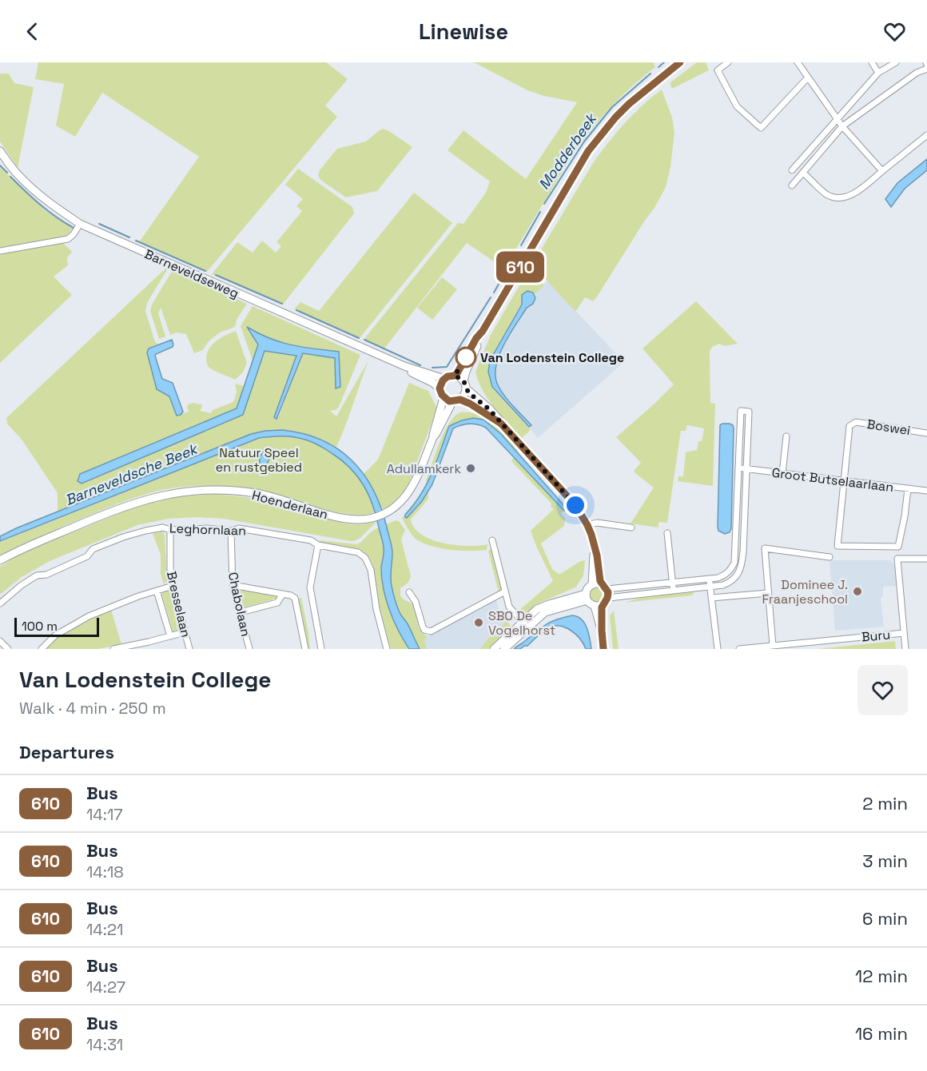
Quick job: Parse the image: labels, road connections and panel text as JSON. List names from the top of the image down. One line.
{"streets":{"main road":["Barneveldseweg","Hoenderlaan"],"street":["Boswei","Groot Butselaarlaan","Leghornlaan","Bresselaan","Chabolaan","Buru"]},"crossings":[["Barneveldseweg","Hoenderlaan"],["Boswei","Groot Butselaarlaan"],["Leghornlaan","Bresselaan"],["Leghornlaan","Chabolaan"]],"water":["Modderbeek","Barneveldsche Beek"],"parks":["Natuur Speel en rustgebied"],"places":["Van Lodenstein College","Adullamkerk","Dominee J. Fraanjeschool","SBO De Vogelhorst"],"lines":["bus line 610"],"scale_bar":"100 m","page":{"header":"Linewise","on_map":"610","scale":"100 m","heading":[["Van Lodenstein College","Walk · 4 min · 250 m"],"Departures"],"list":[{"mark":"610","name":"Bus","note":"14:17","value":"2 min"},{"mark":"610","name":"Bus","note":"14:18","value":"3 min"},{"mark":"610","name":"Bus","note":"14:21","value":"6 min"},{"mark":"610","name":"Bus","note":"14:27","value":"12 min"},{"mark":"610","name":"Bus","note":"14:31","value":"16 min"}]}}
